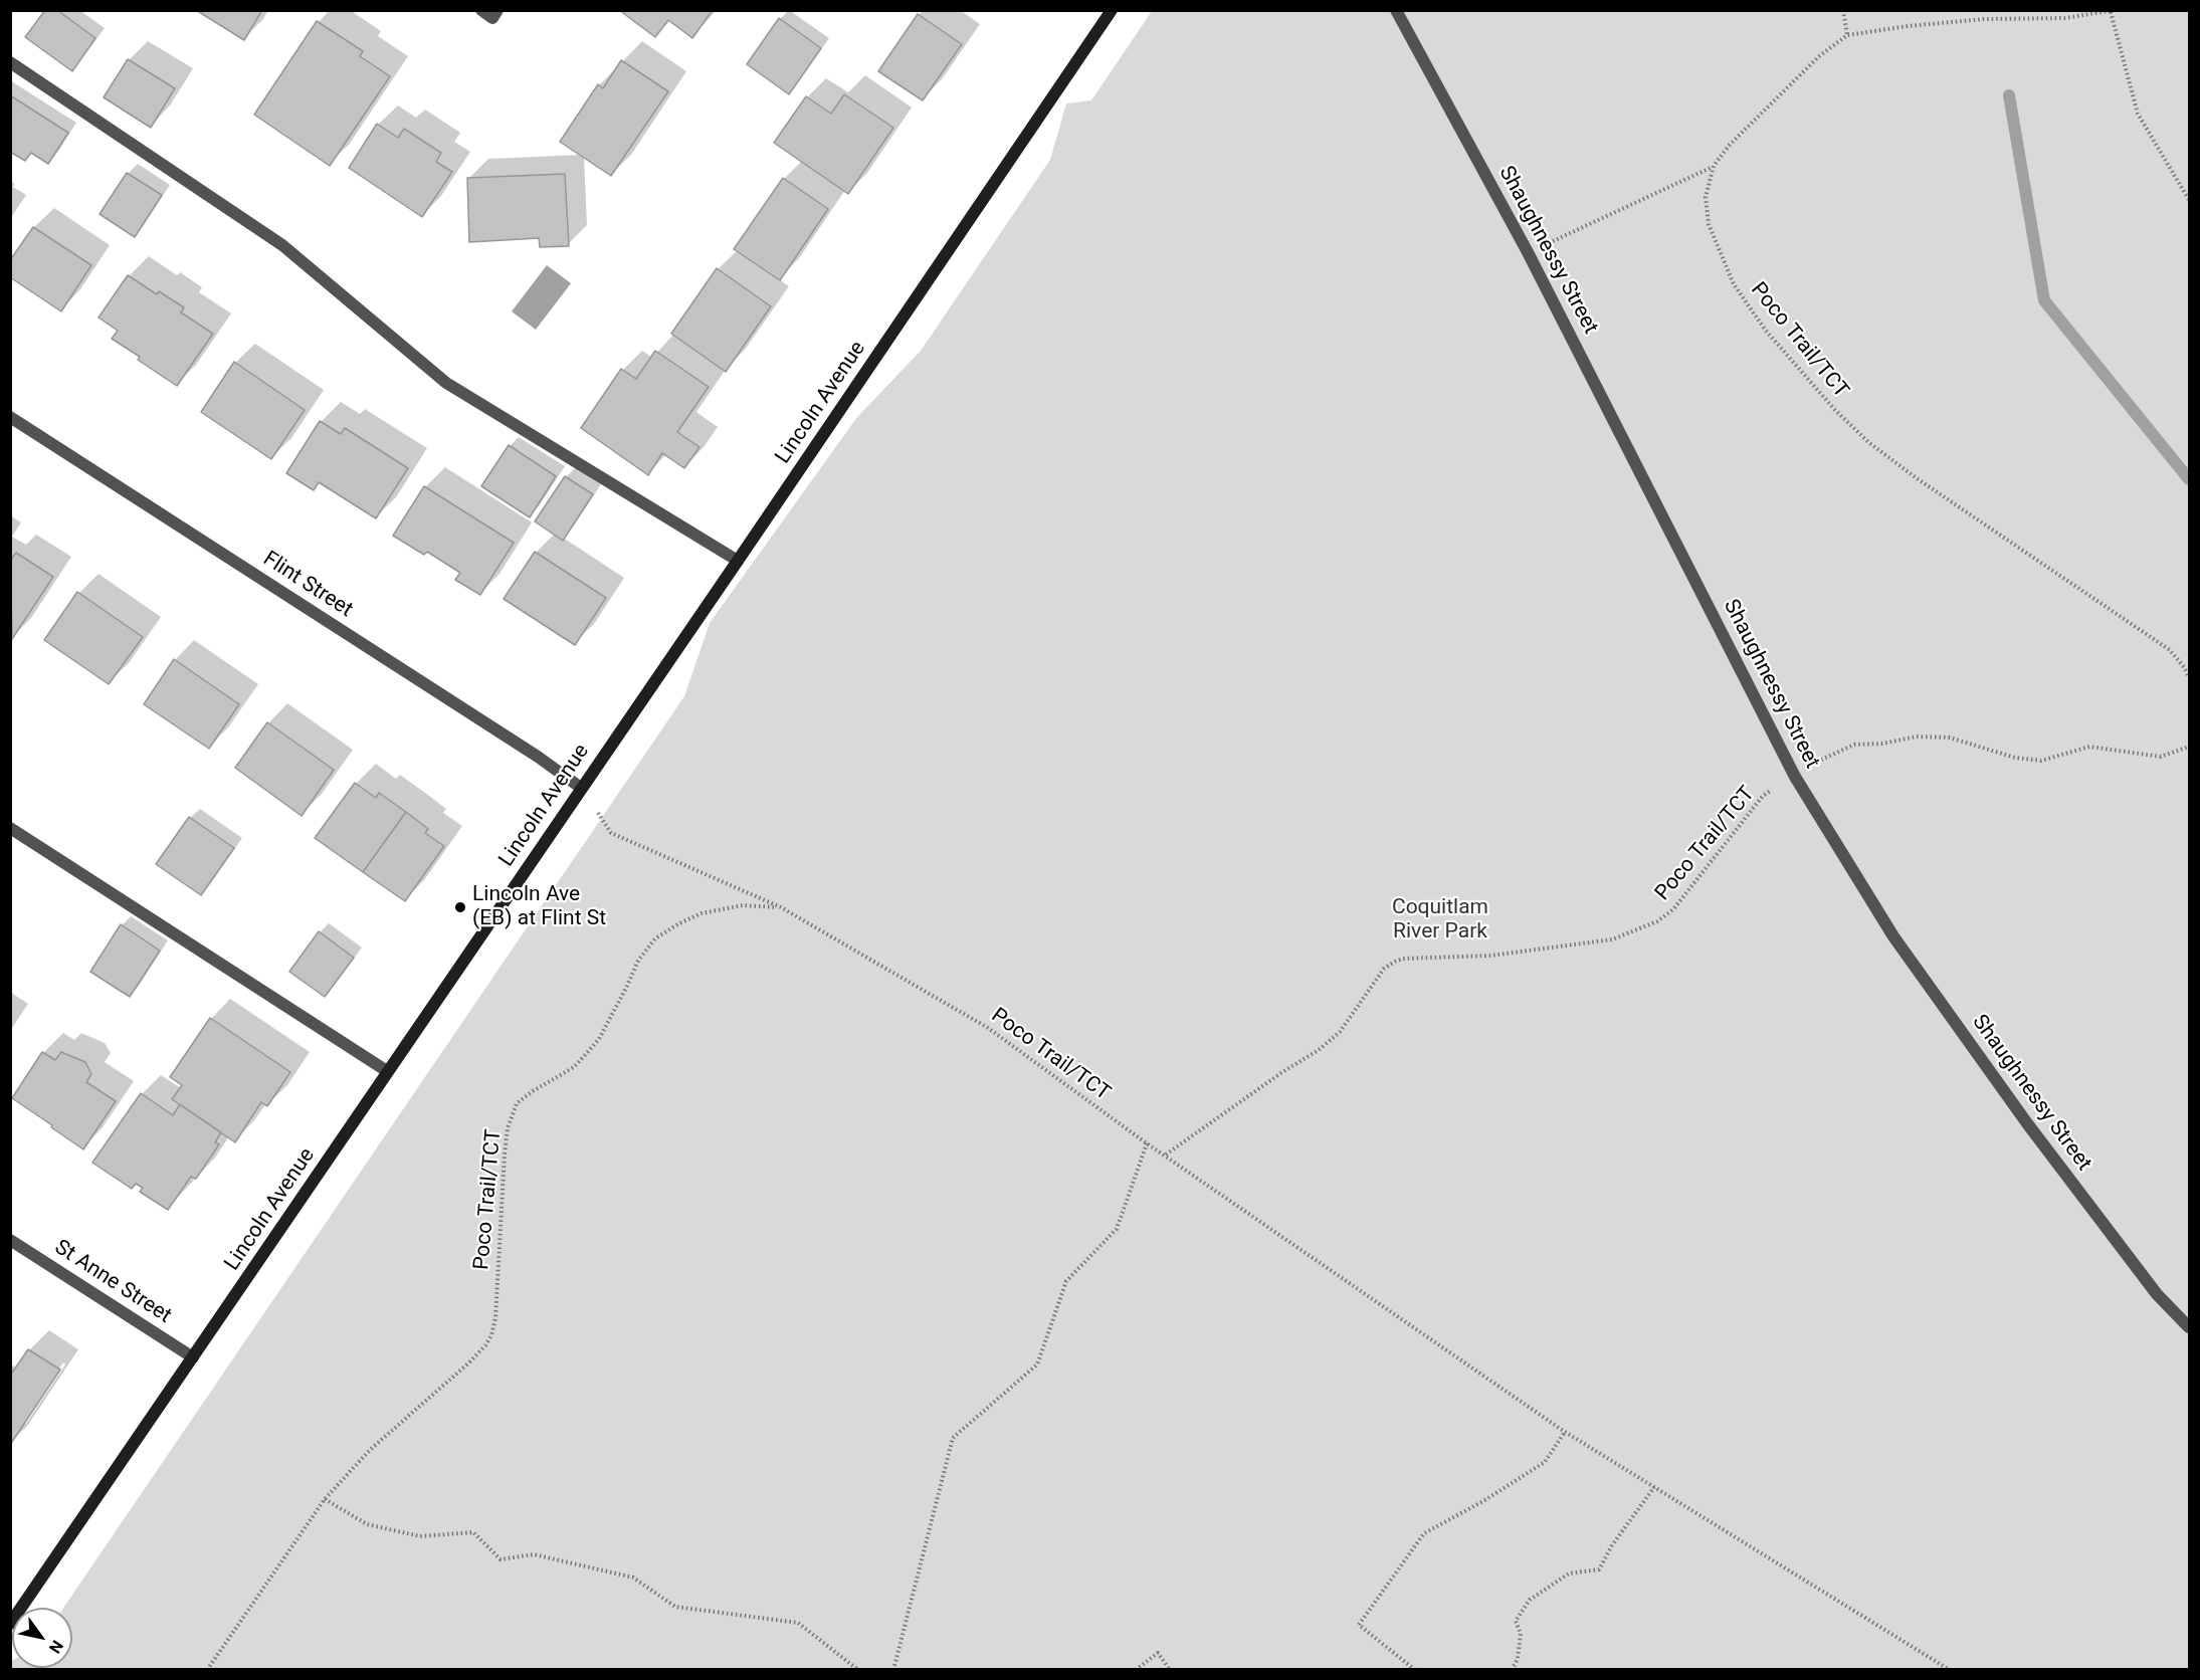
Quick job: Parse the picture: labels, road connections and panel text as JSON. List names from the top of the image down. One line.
{"streets":{"main road":["Lincoln Avenue"],"street":["Shaughnessy Street","Flint Street","St Anne Street"],"path":["Poco Trail/TCT"]},"crossings":[["Shaughnessy Street","Poco Trail/TCT"],["Lincoln Avenue","Flint Street"],["Lincoln Avenue","St Anne Street"]],"parks":["Coquitlam River Park"],"places":["Lincoln Ave (EB) at Flint St"],"north":"bottom right"}
